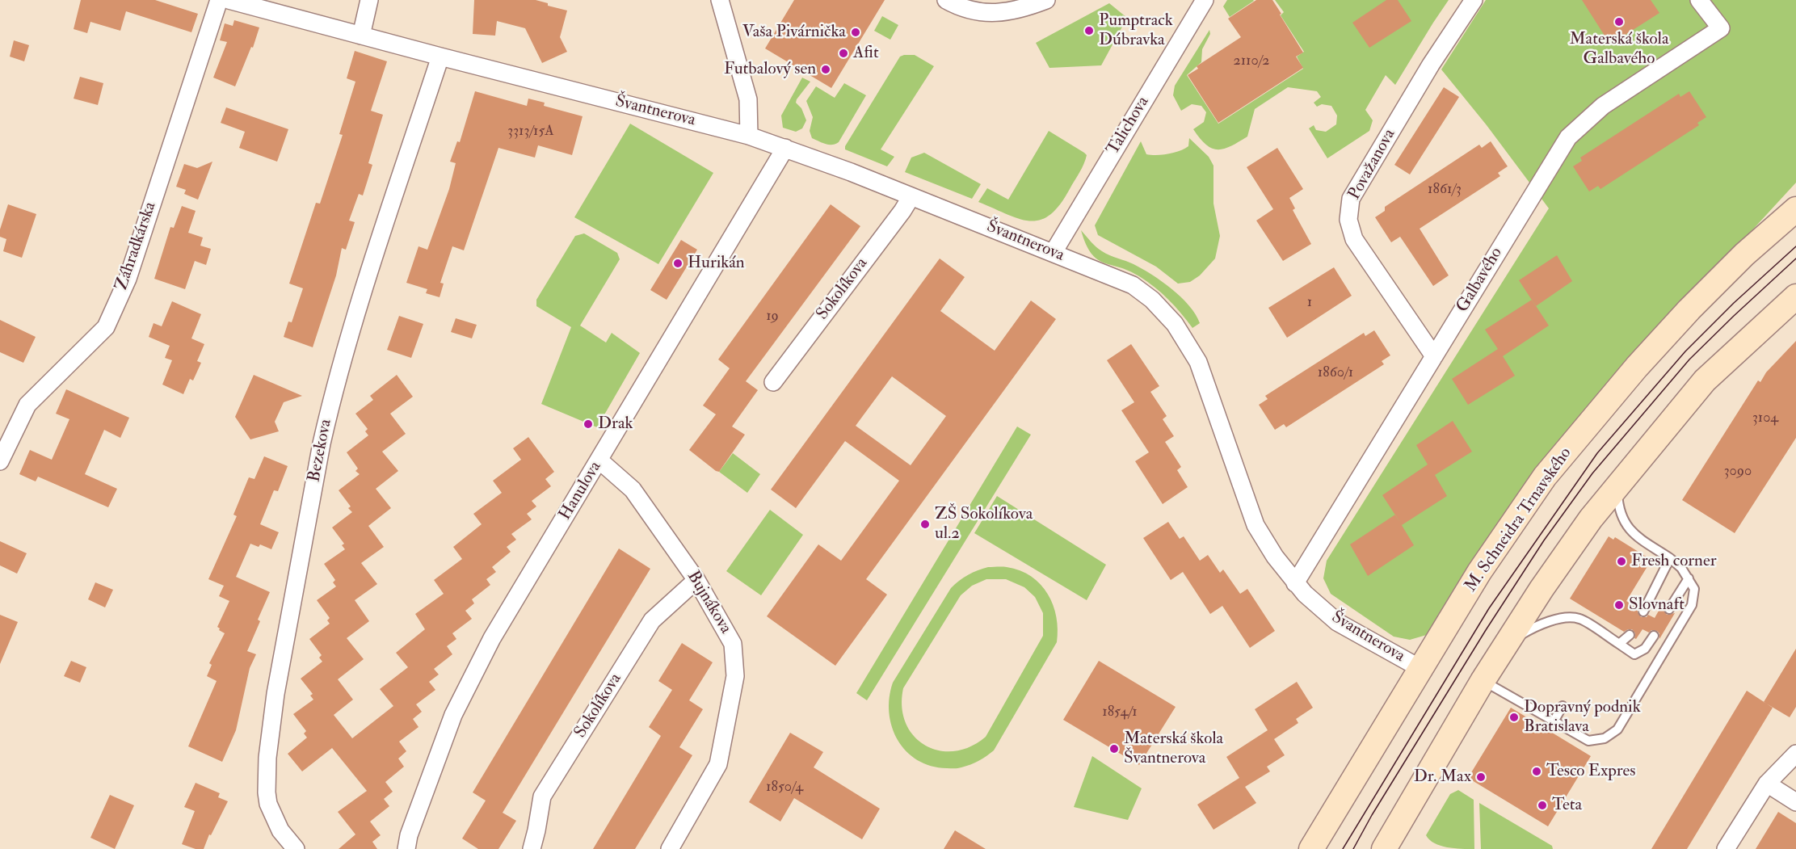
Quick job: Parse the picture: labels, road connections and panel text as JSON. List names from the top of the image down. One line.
{"streets":{"main road":["M. Schneidra Trnavského"],"street":["Švantnerova","Talichova","Považanova","Záhradkárska","Galbavého","Sokolíkova","Bezekova","Hanulova","Bujnákova"]},"crossings":[["Švantnerova","Talichova"],["Švantnerova","Galbavého"],["Švantnerova","Sokolíkova"],["Švantnerova","Bezekova"],["Švantnerova","Hanulova"],["Švantnerova","M. Schneidra Trnavského"],["Považanova","Galbavého"],["Sokolíkova","Bujnákova"],["Hanulova","Bujnákova"]],"places":["Materská škola Galbavého","Pumptrack Dúbravka","Vaša Pivárnička","Afit","Futbalový sen","Hurikán","Drak","ZŠ Sokolíkova ul.2","Fresh corner","Slovnaft","Dopravný podnik Bratislava","Materská škola Švantnerova","Tesco Expres","Dr. Max","Teta"],"house_numbers":["2110/2","3313/15A","1861/3","1","19","1860/1","3104","3090","1854/1","1850/4"]}
